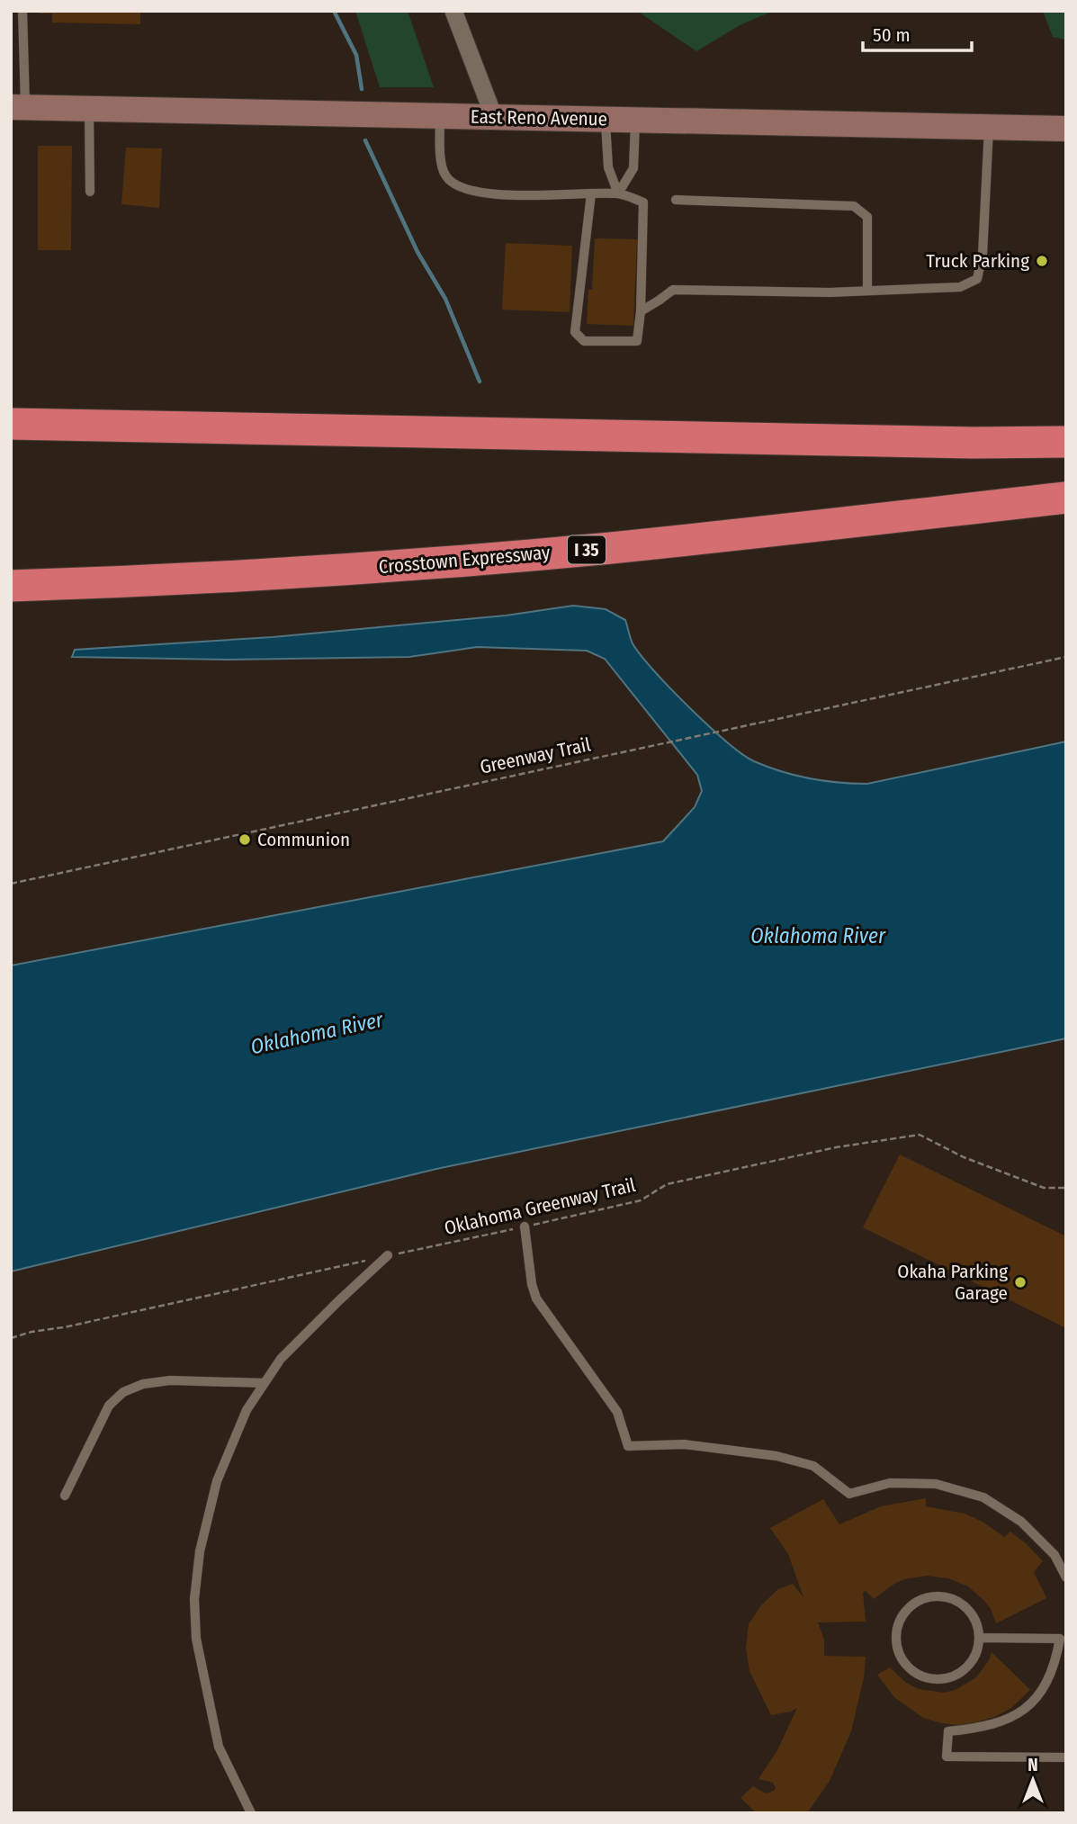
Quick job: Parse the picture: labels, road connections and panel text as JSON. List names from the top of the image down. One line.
{"streets":{"highway":["I 35","Crosstown Expressway"],"main road":["East Reno Avenue"],"path":["Greenway Trail","Oklahoma Greenway Trail"]},"water":["Oklahoma River"],"places":["Truck Parking","Communion","Okaha Parking Garage"],"scale_bar":"50 m","north":"top"}
